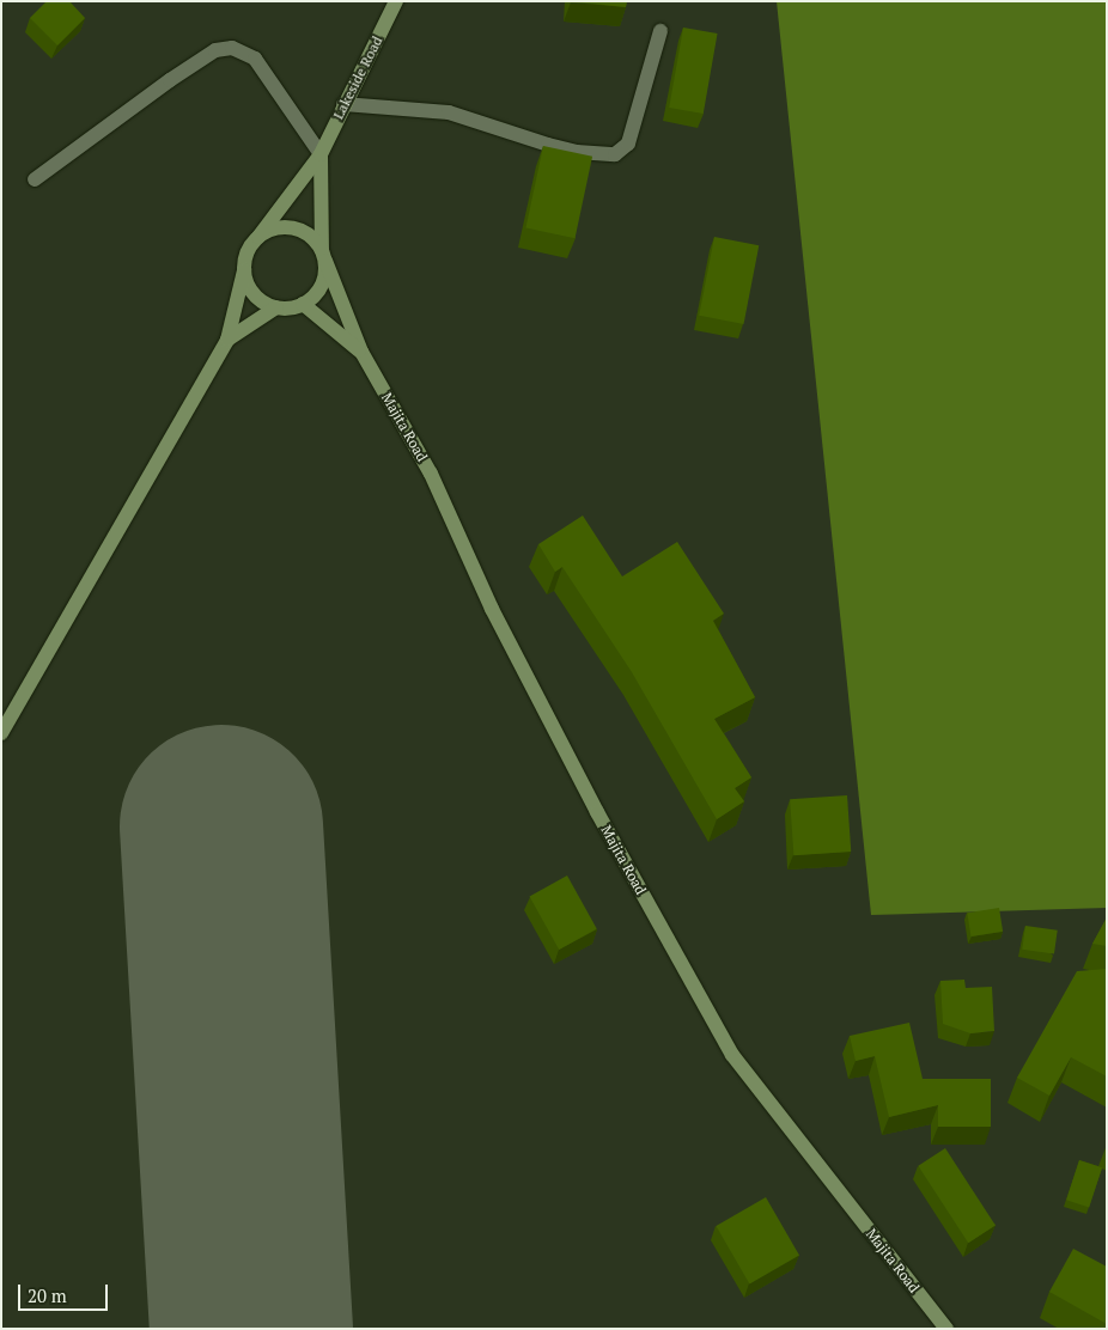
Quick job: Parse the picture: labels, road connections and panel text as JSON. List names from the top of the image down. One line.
{"streets":{"main road":["Lakeside Road","Majita Road"]},"scale_bar":"20 m"}
